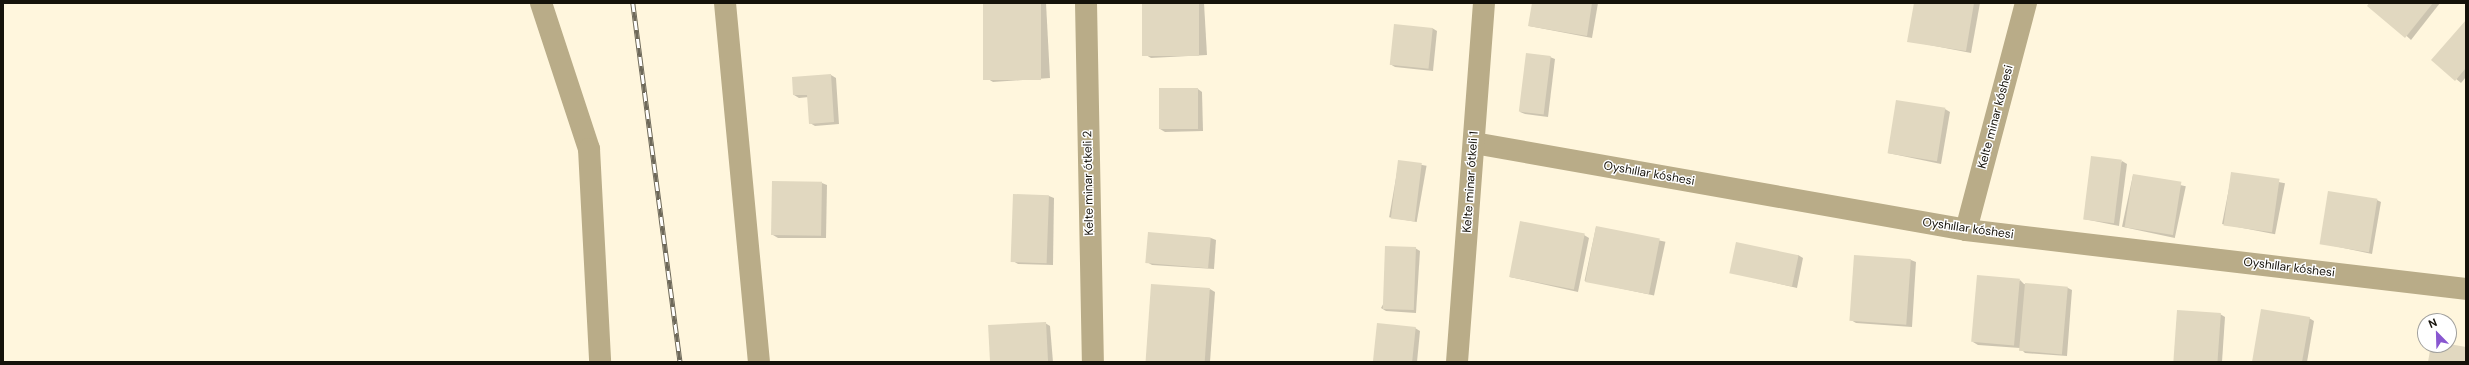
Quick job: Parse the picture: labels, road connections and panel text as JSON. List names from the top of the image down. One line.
{"streets":{"street":["Kelte minar kóshesi","Oyshıllar kóshesi","Kelte minar ótkeli 1","Kelte minar ótkeli 2"]},"crossings":[["Kelte minar kóshesi","Oyshıllar kóshesi"],["Oyshıllar kóshesi","Kelte minar ótkeli 1"]],"north":"top left"}
